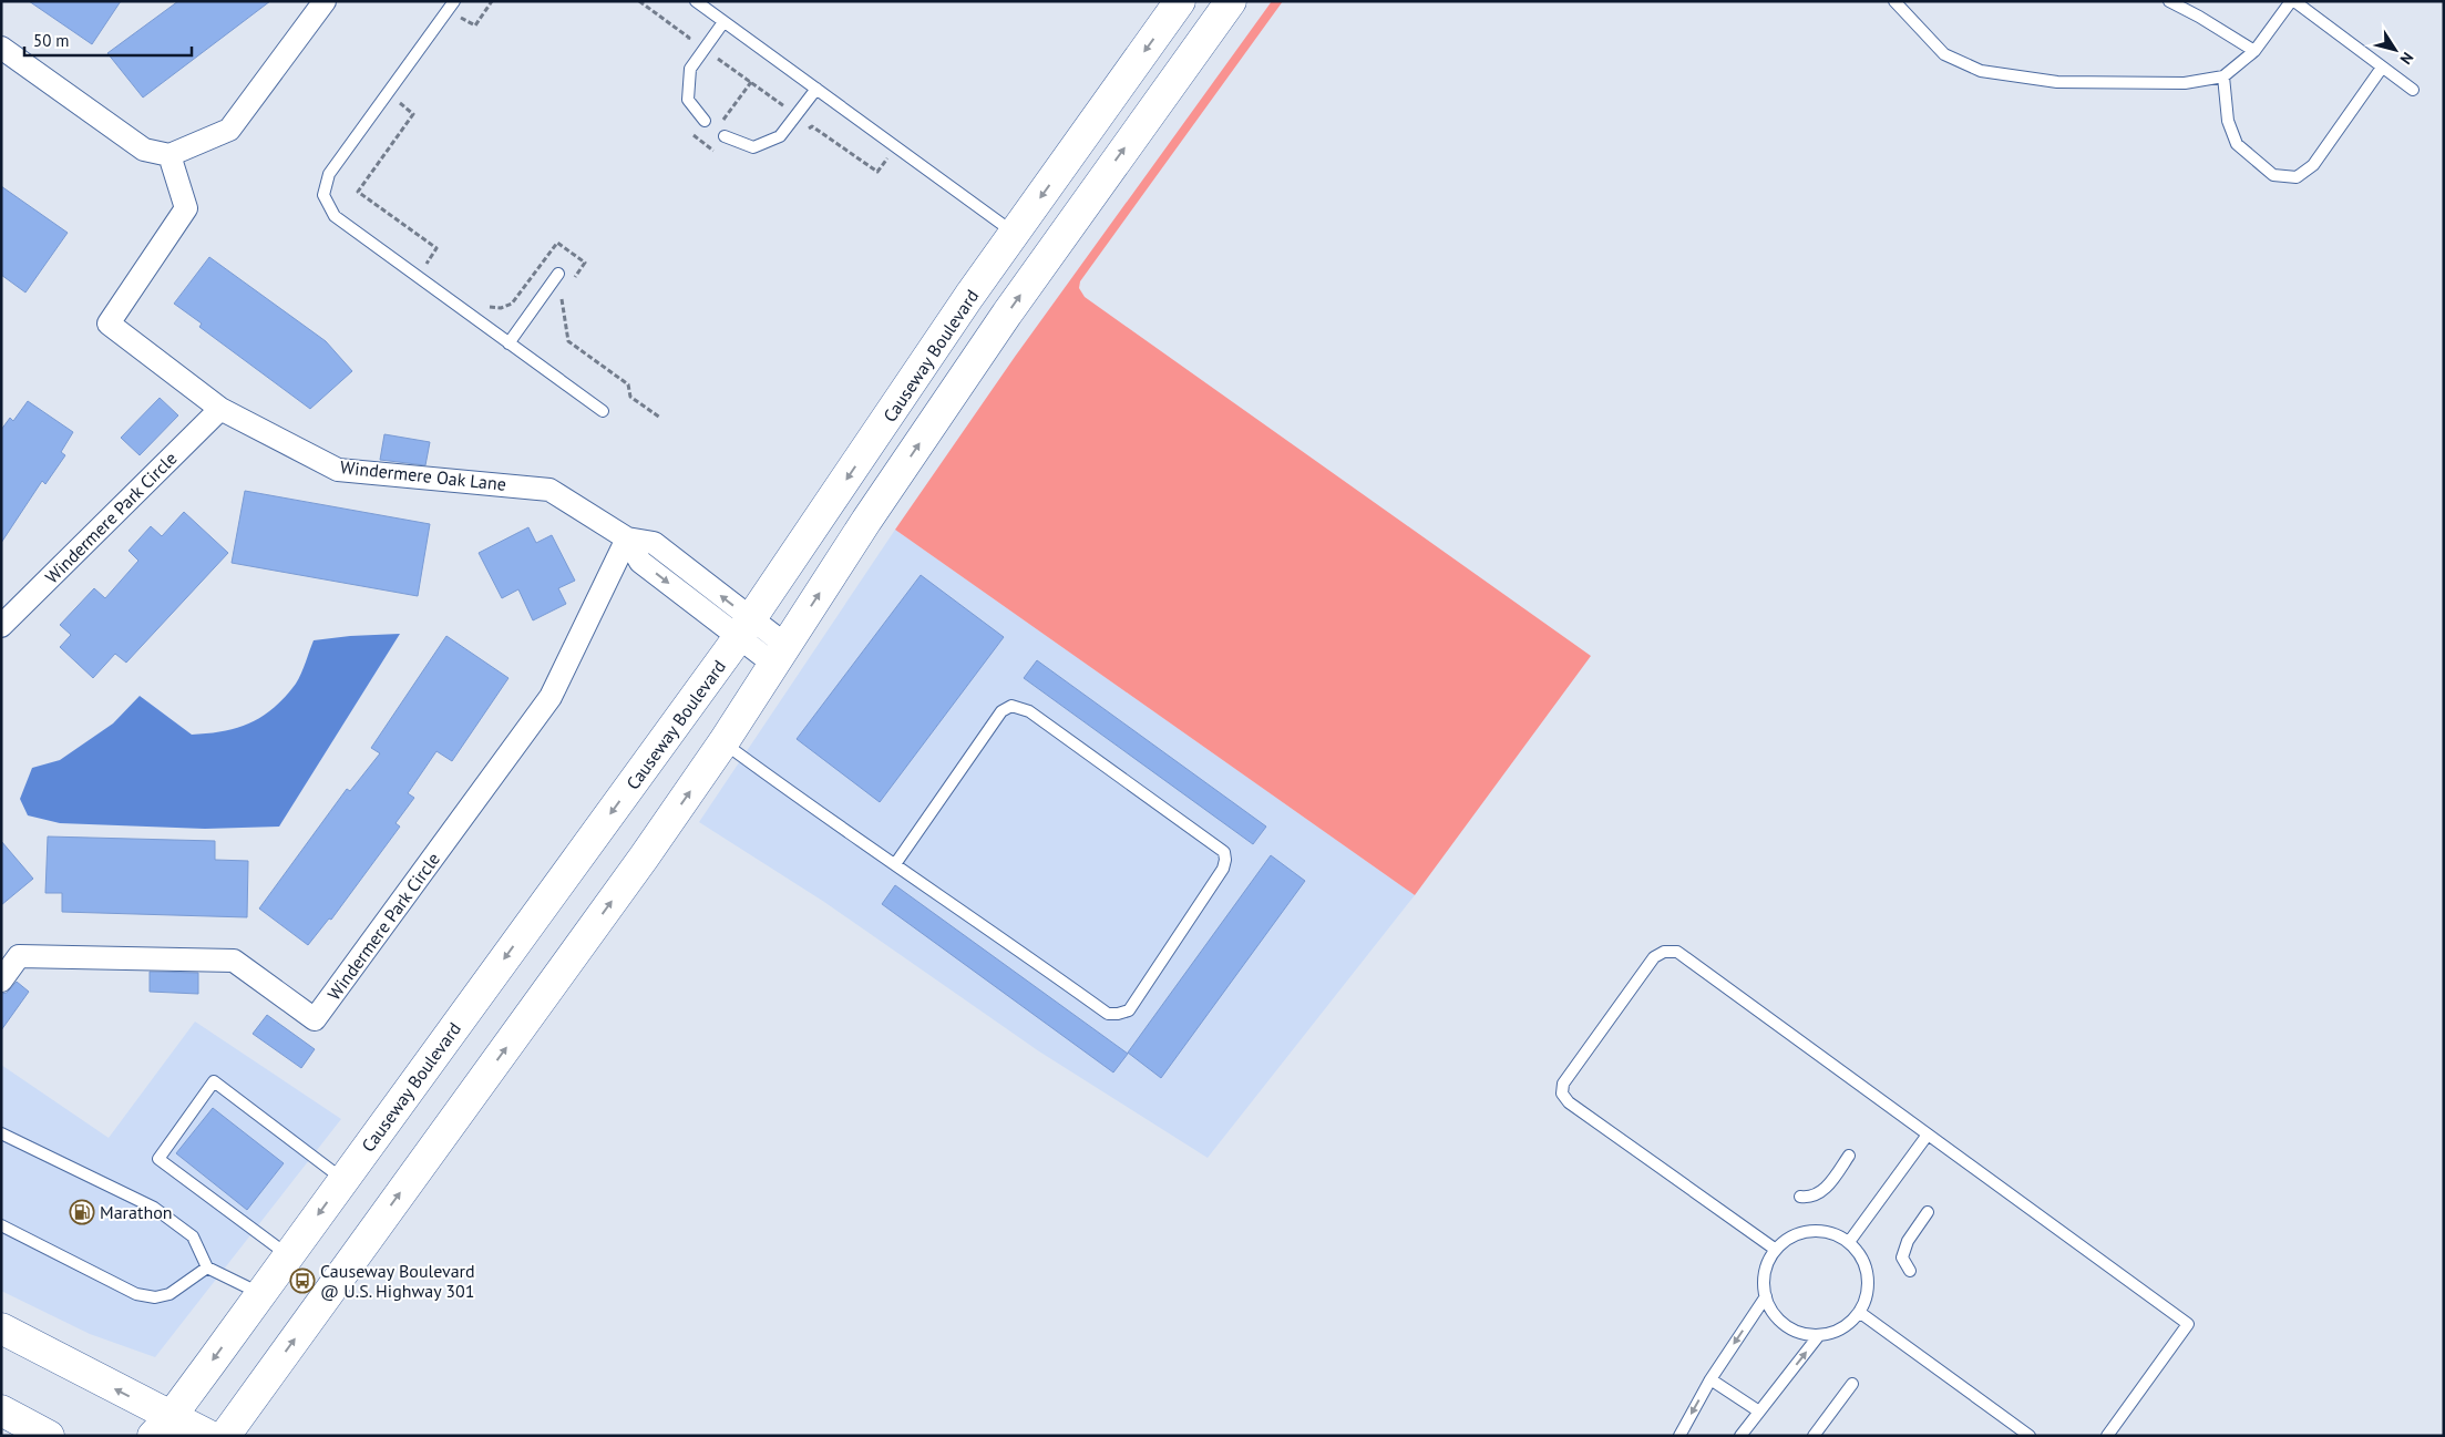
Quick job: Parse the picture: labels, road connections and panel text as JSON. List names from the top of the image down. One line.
{"streets":{"main road":["Causeway Boulevard"],"street":["Windermere Oak Lane","Windermere Park Circle"]},"crossings":[["Causeway Boulevard","Windermere Oak Lane"],["Windermere Oak Lane","Windermere Park Circle"]],"places":{"fuel station":["Marathon"],"bus stop":["Causeway Boulevard @ U.S. Highway 301"]},"scale_bar":"50 m","north":"bottom right"}
